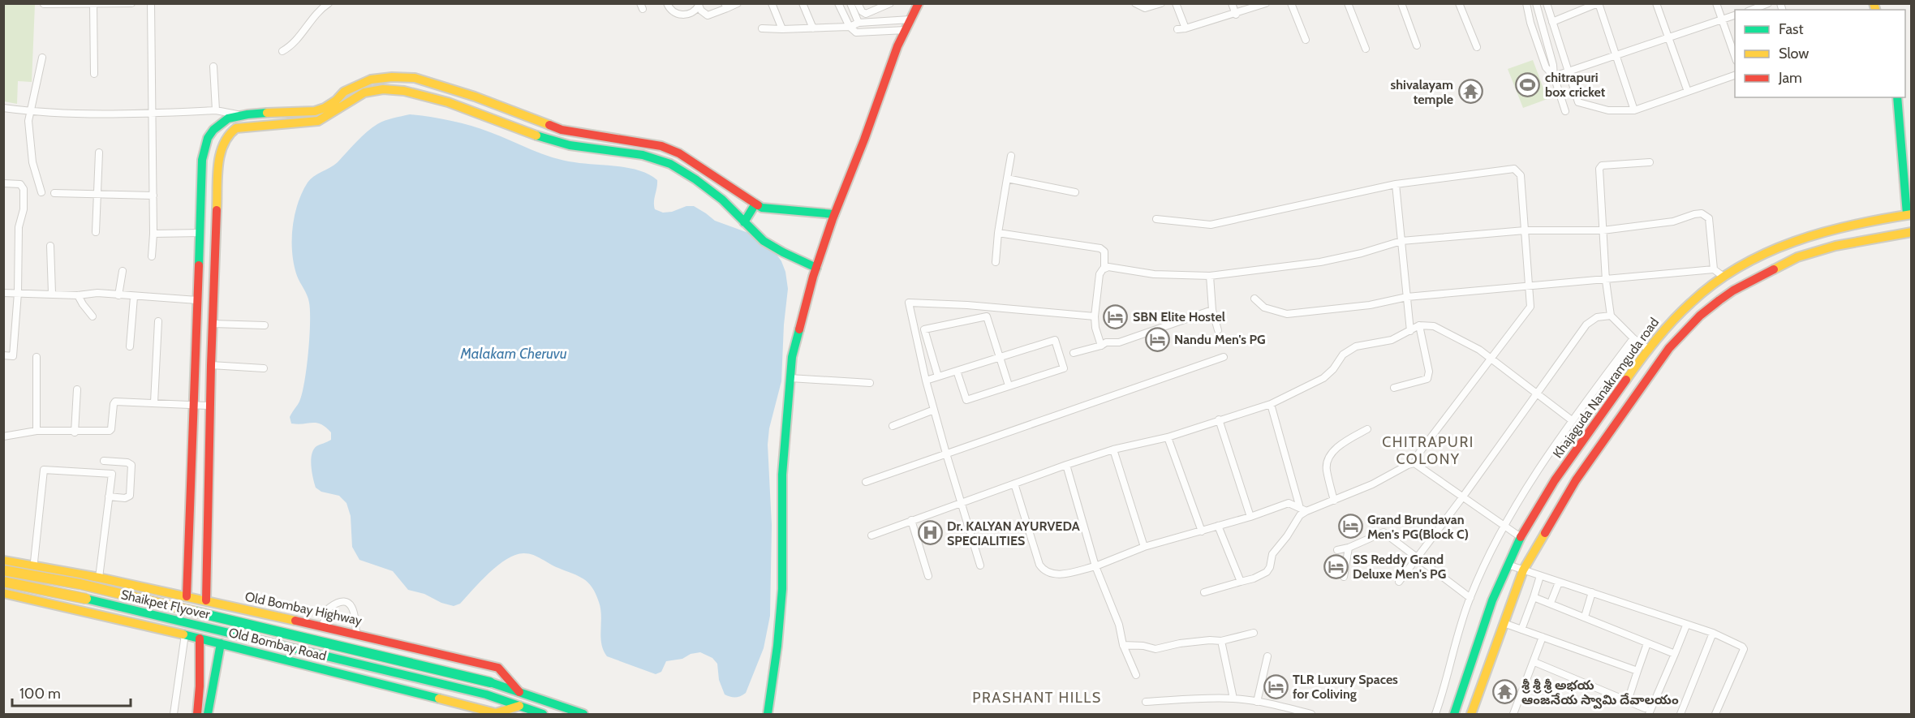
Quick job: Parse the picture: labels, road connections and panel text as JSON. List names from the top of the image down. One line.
{"streets":{"main road":["Khajaguda Nanakramguda road","Shaikpet Flyover","Old Bombay Highway","Old Bombay Road"]},"crossings":[["Shaikpet Flyover","Old Bombay Highway"],["Shaikpet Flyover","Old Bombay Road"]],"districts":["CHITRAPURI COLONY","PRASHANT HILLS"],"water":["Malakam Cheruvu"],"places":{"sports":["chitrapuri box cricket"],"temple":["shivalayam temple","శ్రీ శ్రీ శ్రీ అభయ ఆంజనేయ స్వామి దేవాలయం"],"hotel":["SBN Elite Hostel","Nandu Men's PG","Grand Brundavan Men's PG(Block C)","SS Reddy Grand Deluxe Men's PG","TLR Luxury Spaces for Coliving"],"hospital":["Dr. KALYAN AYURVEDA SPECIALITIES"]},"legend":["Fast","Slow","Jam"],"scale_bar":"100 m"}
